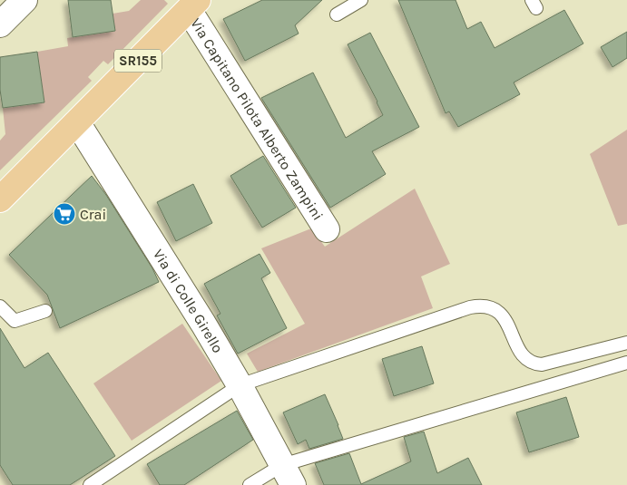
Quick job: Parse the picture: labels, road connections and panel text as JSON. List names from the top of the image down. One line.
{"streets":{"main road":["SR155"],"street":["Via Capitano Pilota Alberto Zampini","Via di Colle Girello"]},"crossings":[["SR155","Via Capitano Pilota Alberto Zampini"],["SR155","Via di Colle Girello"]],"places":{"supermarket":["Crai"]}}
